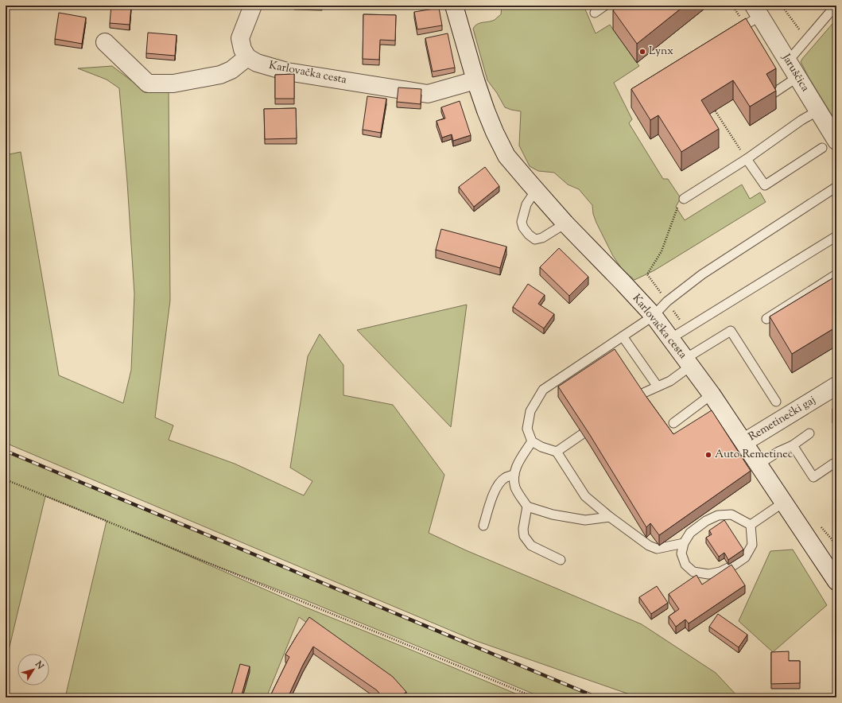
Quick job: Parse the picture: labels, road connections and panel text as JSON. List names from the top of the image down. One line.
{"streets":{"street":["Karlovačka cesta","Jaruščica","Remetinečki gaj"]},"crossings":[["Karlovačka cesta","Remetinečki gaj"]],"places":["Lynx","Auto Remetinec"],"north":"top right"}
